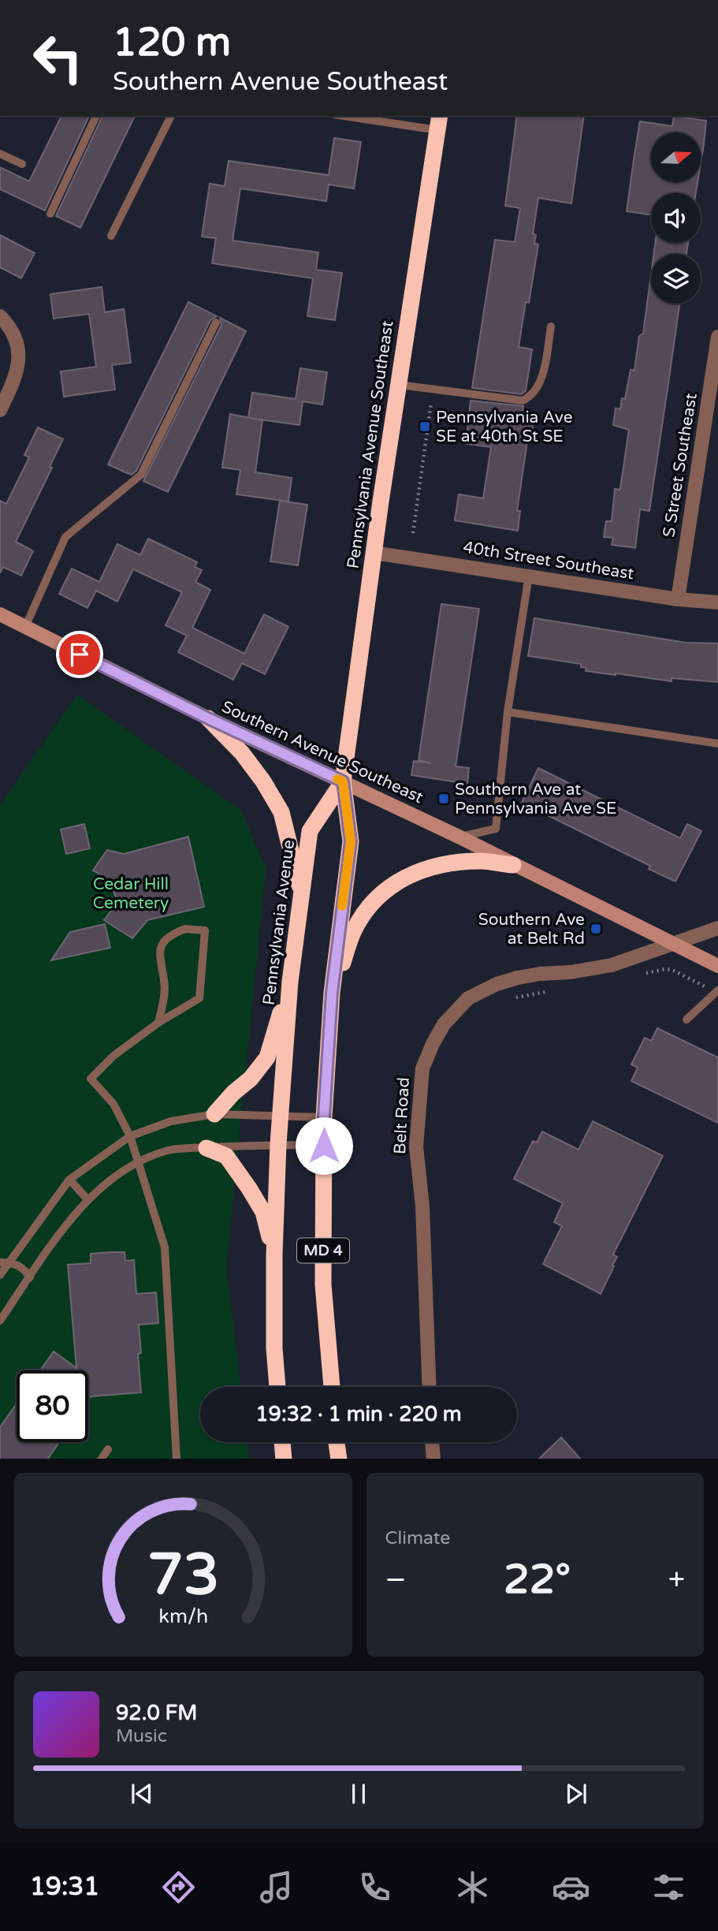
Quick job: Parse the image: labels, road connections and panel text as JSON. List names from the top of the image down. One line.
{"streets":{"highway":["Pennsylvania Avenue Southeast","Pennsylvania Avenue","MD 4"],"main road":["Southern Avenue Southeast"],"street":["S Street Southeast","40th Street Southeast","Belt Road"]},"crossings":[["Pennsylvania Avenue Southeast","40th Street Southeast"],["Pennsylvania Avenue Southeast","Southern Avenue Southeast"],["Pennsylvania Avenue Southeast","Pennsylvania Avenue"],["Pennsylvania Avenue Southeast","MD 4"],["S Street Southeast","40th Street Southeast"],["Southern Avenue Southeast","Pennsylvania Avenue"],["Southern Avenue Southeast","Belt Road"],["Southern Avenue Southeast","MD 4"],["Pennsylvania Avenue","MD 4"]],"parks":["Cedar Hill Cemetery"],"places":{"transit":["Pennsylvania Ave SE at 40th St SE","Southern Ave at Pennsylvania Ave SE","Southern Ave at Belt Rd"]},"north":"right","page":{"turn":["120 m","Southern Avenue Southeast"],"limit":"80","trip":"19:32 · 1 min · 220 m","tile":"Climate","heat":["−","22°","+"],"song":["92.0 FM","Music"],"tabs":"19:31","gauge":["73","km/h"]}}
